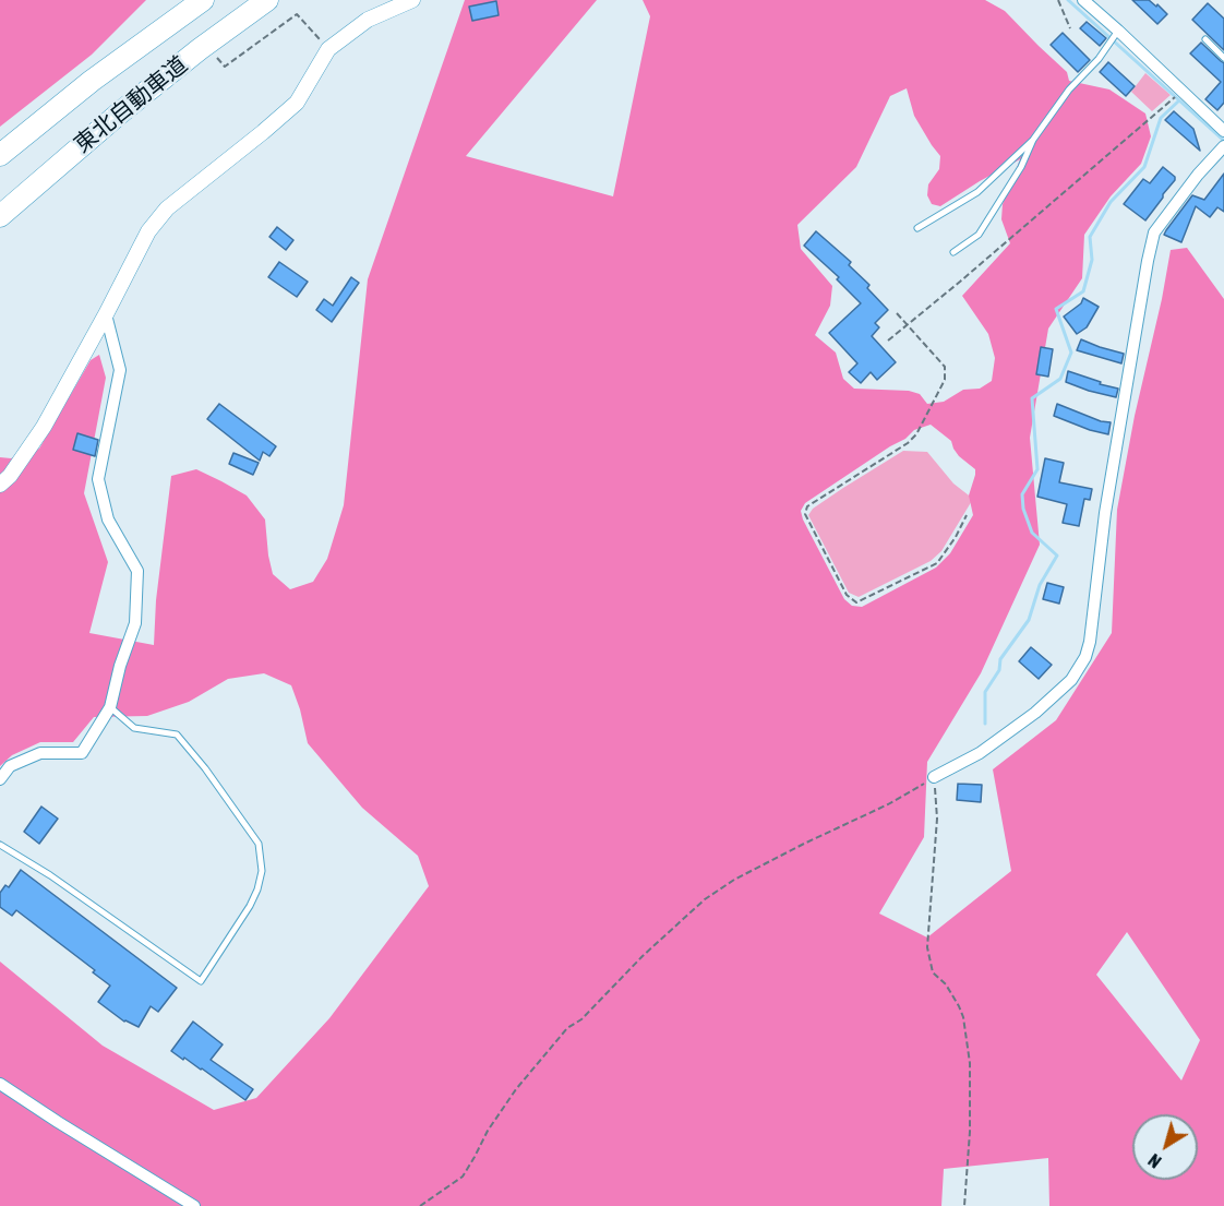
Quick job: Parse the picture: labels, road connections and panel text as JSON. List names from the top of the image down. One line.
{"streets":{"highway":["東北自動車道"]},"north":"bottom left"}
